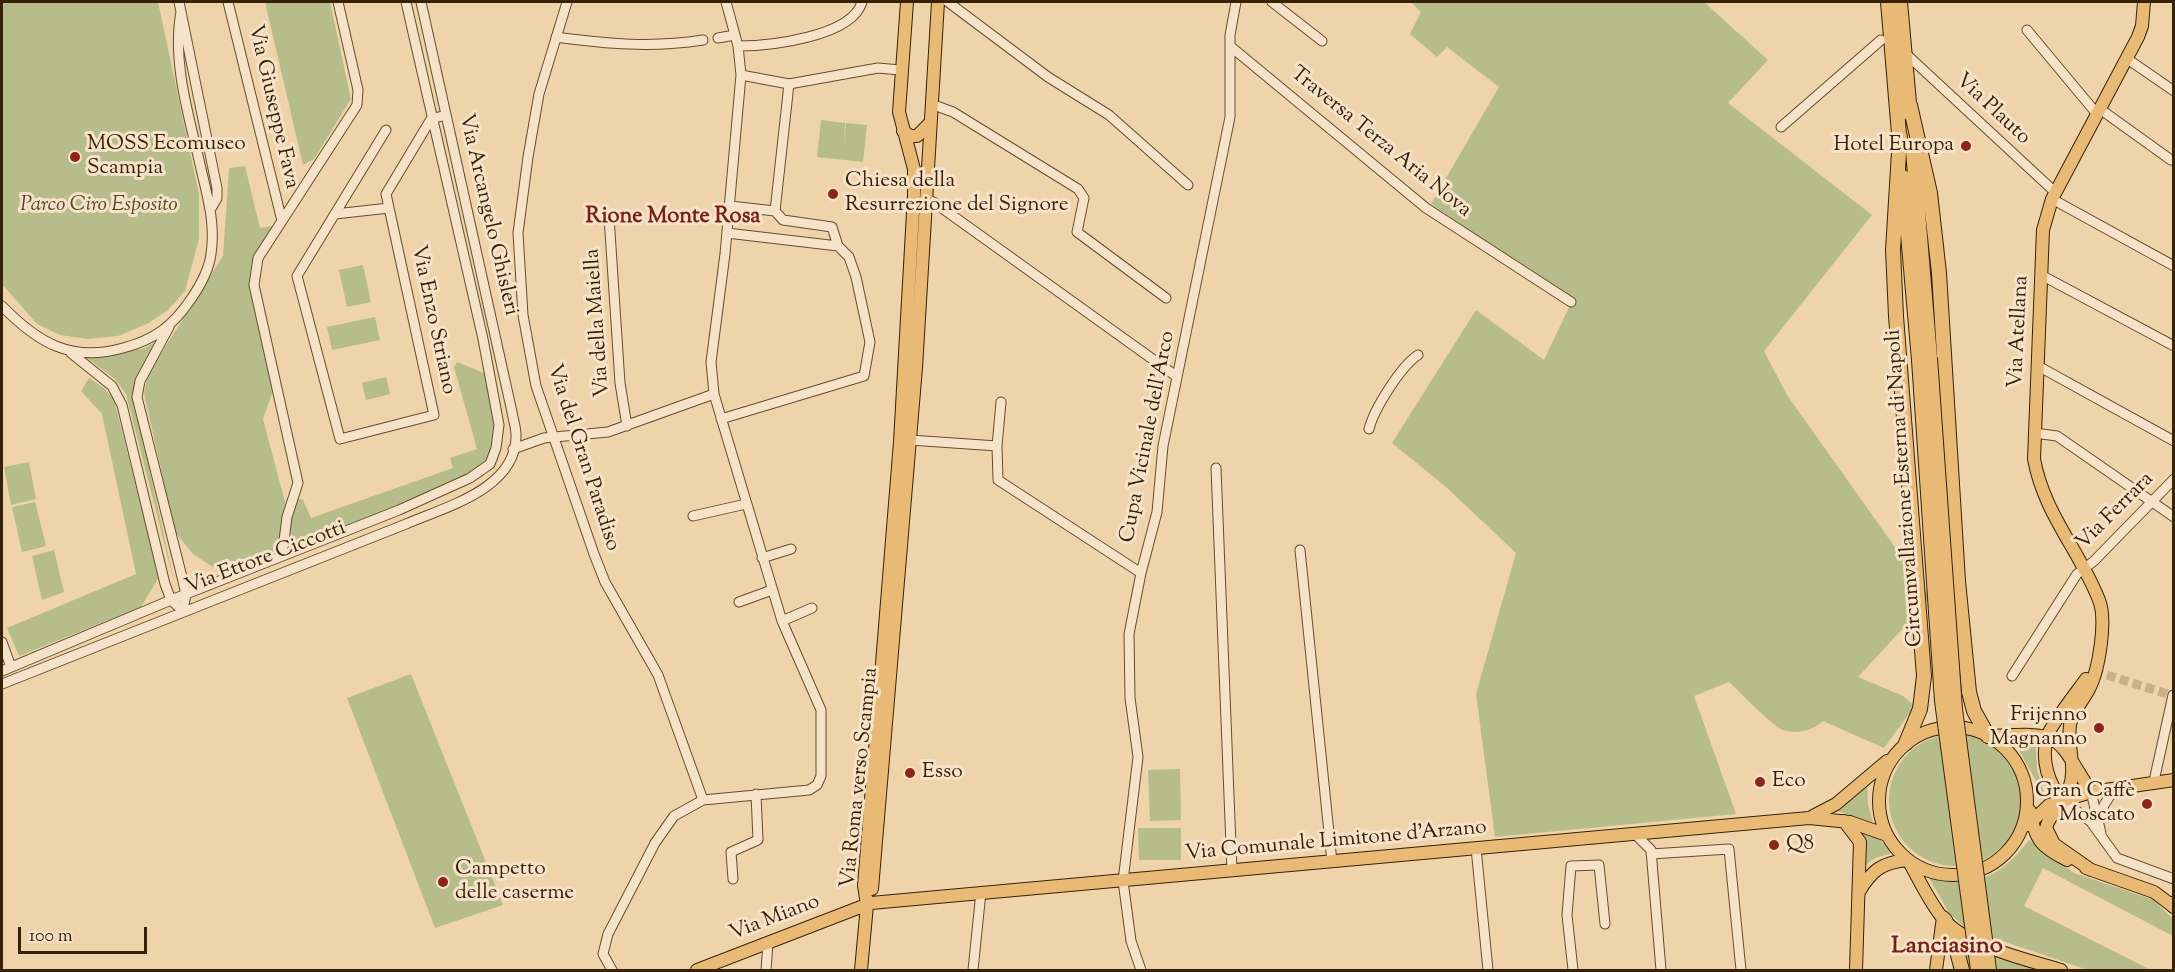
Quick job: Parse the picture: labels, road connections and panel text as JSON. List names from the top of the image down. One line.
{"streets":{"highway":["Circumvallazione Esterna di Napoli"],"main road":["Via Atellana","Via Roma verso Scampia","Via Comunale Limitone d'Arzano","Via Miano"],"street":["Via Giuseppe Fava","Via Plauto","Traversa Terza Aria Nova","Via Arcangelo Ghisleri","Via Enzo Striano","Via della Maiella","Cupa Vicinale dell'Arco","Via del Gran Paradiso","Via Ferrara","Via Ettore Ciccotti"]},"crossings":[["Via Plauto","Via Atellana"],["Via Plauto","Circumvallazione Esterna di Napoli"],["Traversa Terza Aria Nova","Cupa Vicinale dell'Arco"],["Via Arcangelo Ghisleri","Via Enzo Striano"],["Via Arcangelo Ghisleri","Via Ettore Ciccotti"],["Via Atellana","Via Ferrara"],["Cupa Vicinale dell'Arco","Via Comunale Limitone d'Arzano"],["Via Roma verso Scampia","Via Comunale Limitone d'Arzano"],["Via Roma verso Scampia","Via Miano"],["Via Comunale Limitone d'Arzano","Via Miano"]],"districts":["Rione Monte Rosa","Lanciasino"],"parks":["Parco Ciro Esposito"],"places":["Hotel Europa","MOSS Ecomuseo Scampia","Chiesa della Resurrezione del Signore","Frijenno Magnanno","Esso","Eco","Gran Caffè Moscato","Q8","Campetto delle caserme"],"scale_bar":"100 m"}
